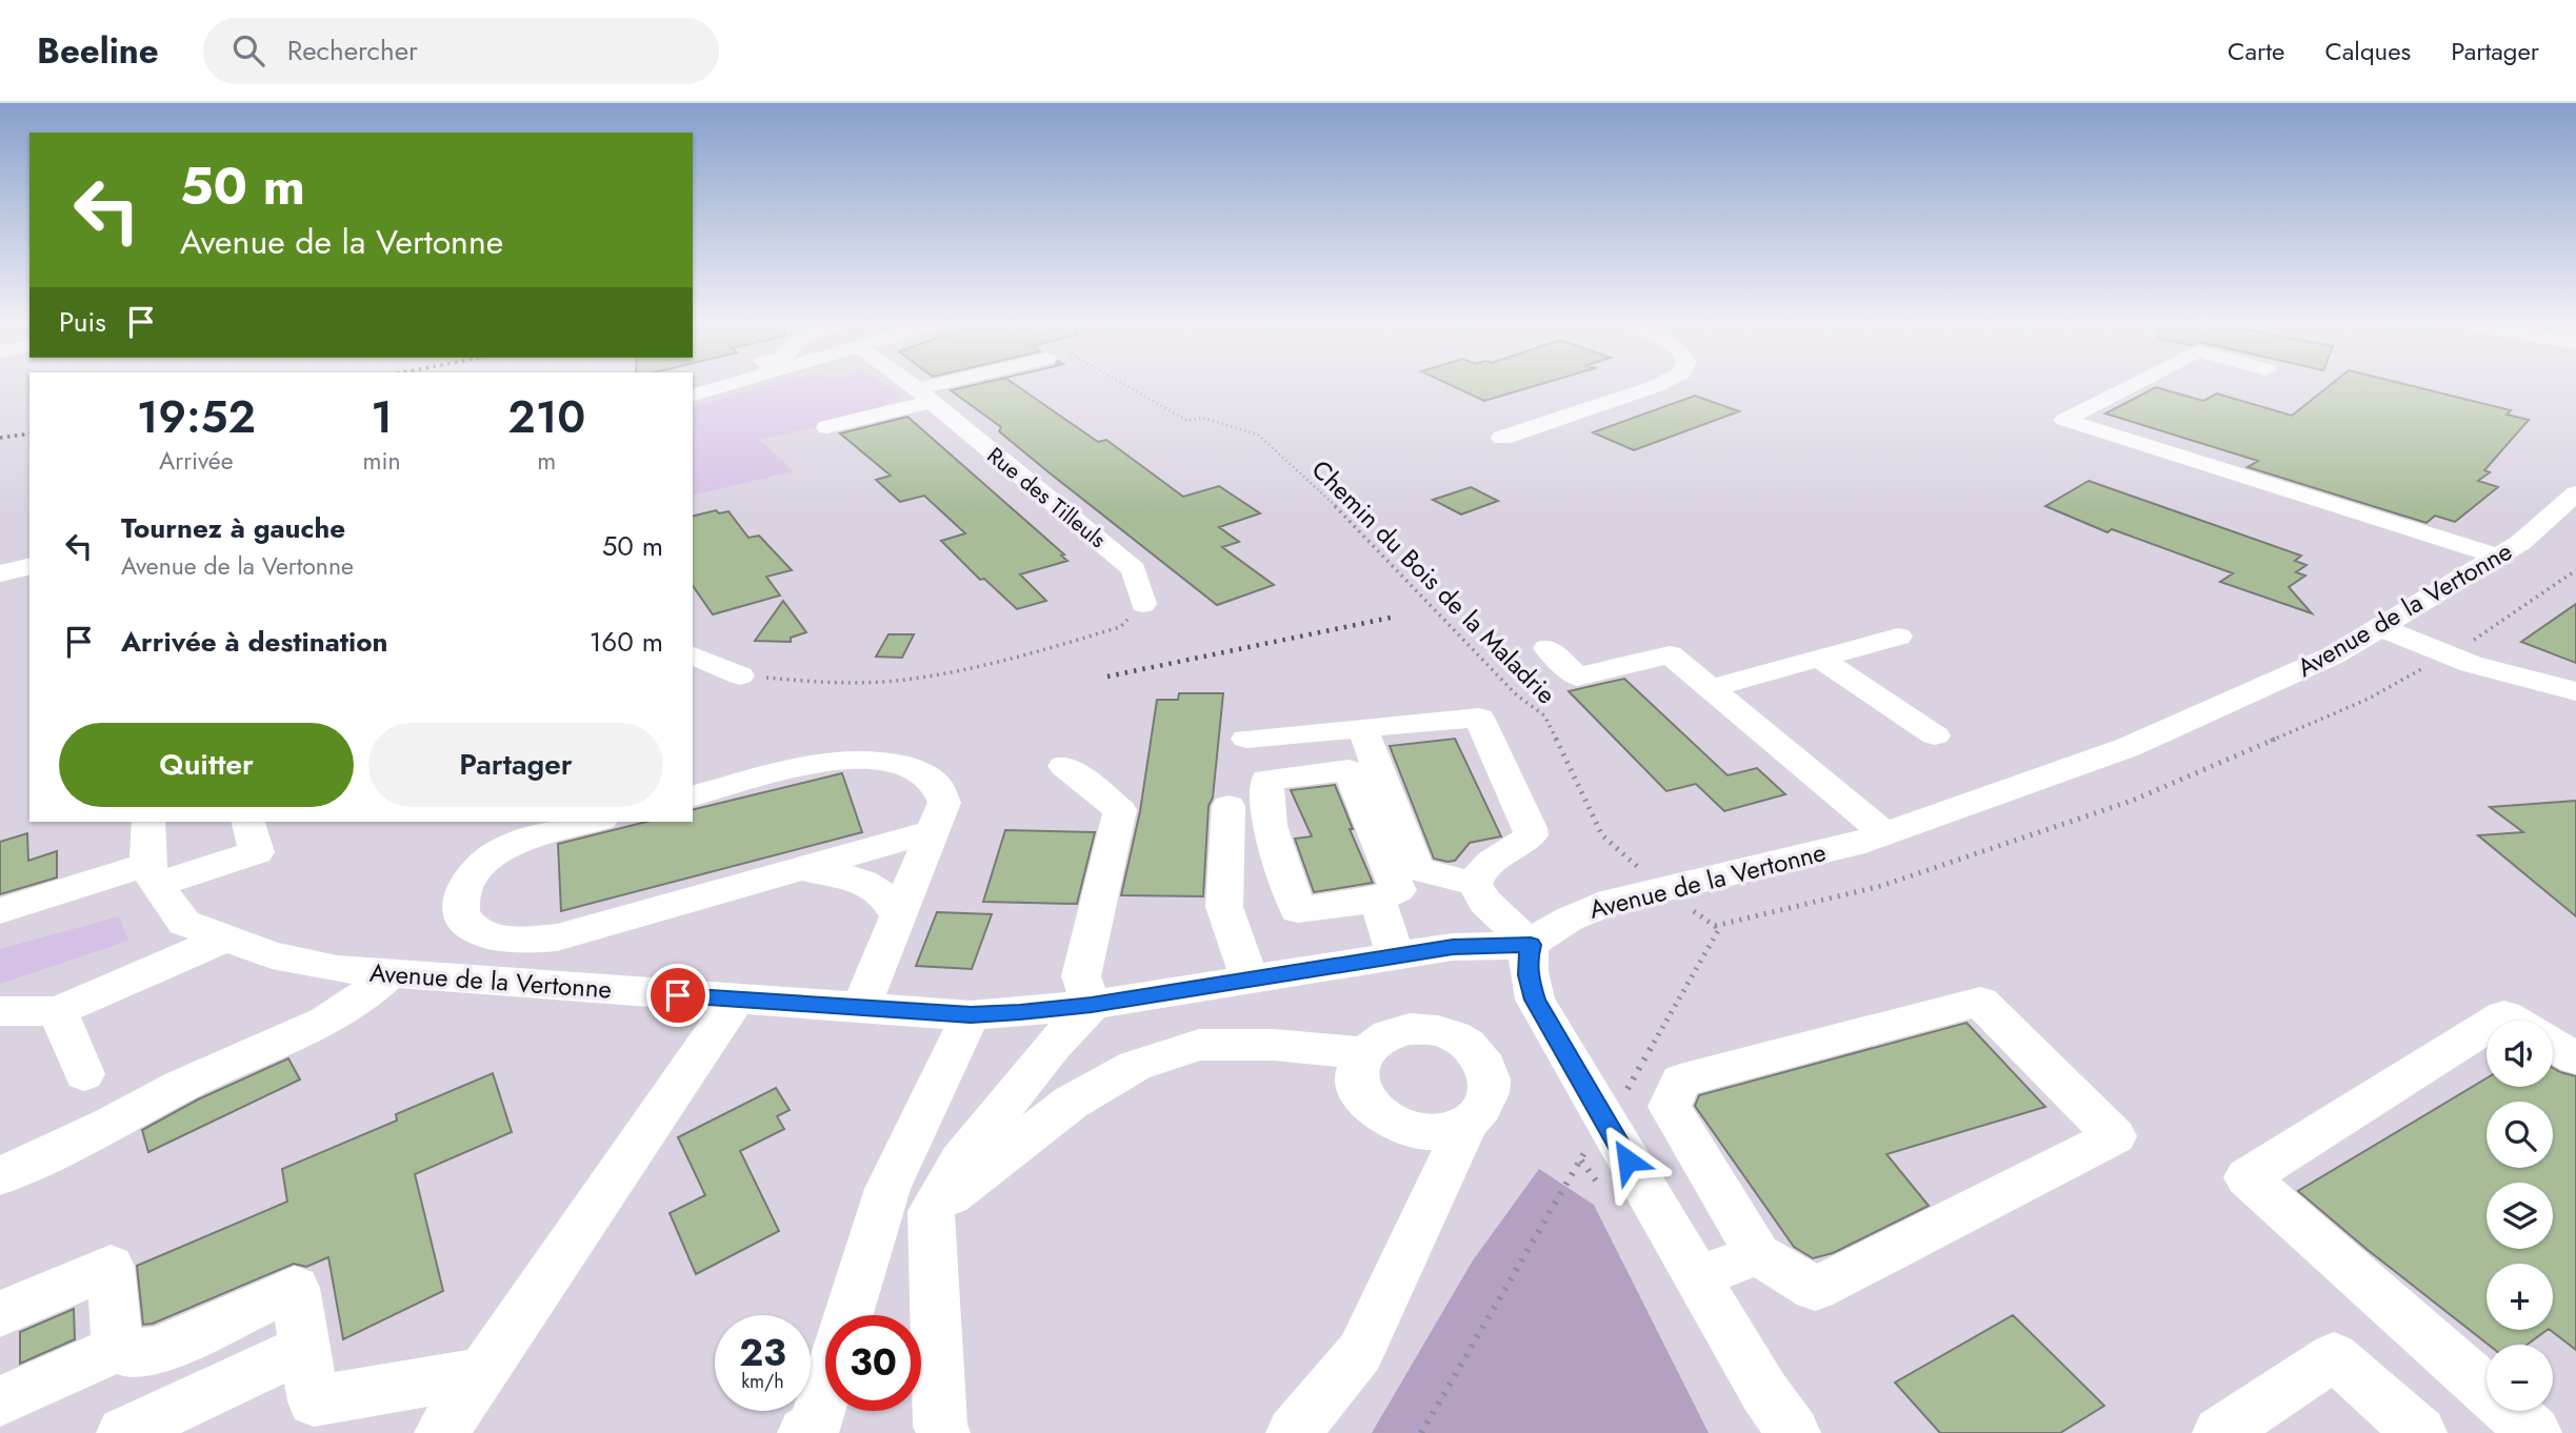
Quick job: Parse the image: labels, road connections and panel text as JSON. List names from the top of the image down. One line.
{"streets":{"street":["Rue des Tilleuls","Avenue de la Vertonne"],"path":["Chemin du Bois de la Maladrie"]},"crossings":[["Chemin du Bois de la Maladrie","Avenue de la Vertonne"]],"page":{"header":"Beeline","search":"Rechercher","nav":["Carte","Calques","Partager"],"turn":["50 m","Avenue de la Vertonne"],"then":"Puis","eta":["19:52","Arrivée","1","min","210","m"],"list":[{"name":"Tournez à gauche","note":"Avenue de la Vertonne","value":"50 m"},{"name":"Arrivée à destination","value":"160 m"}],"buttons":["Quitter","Partager"],"map_buttons":["+","−"],"speed":"23 km/h","limit":"30"}}
